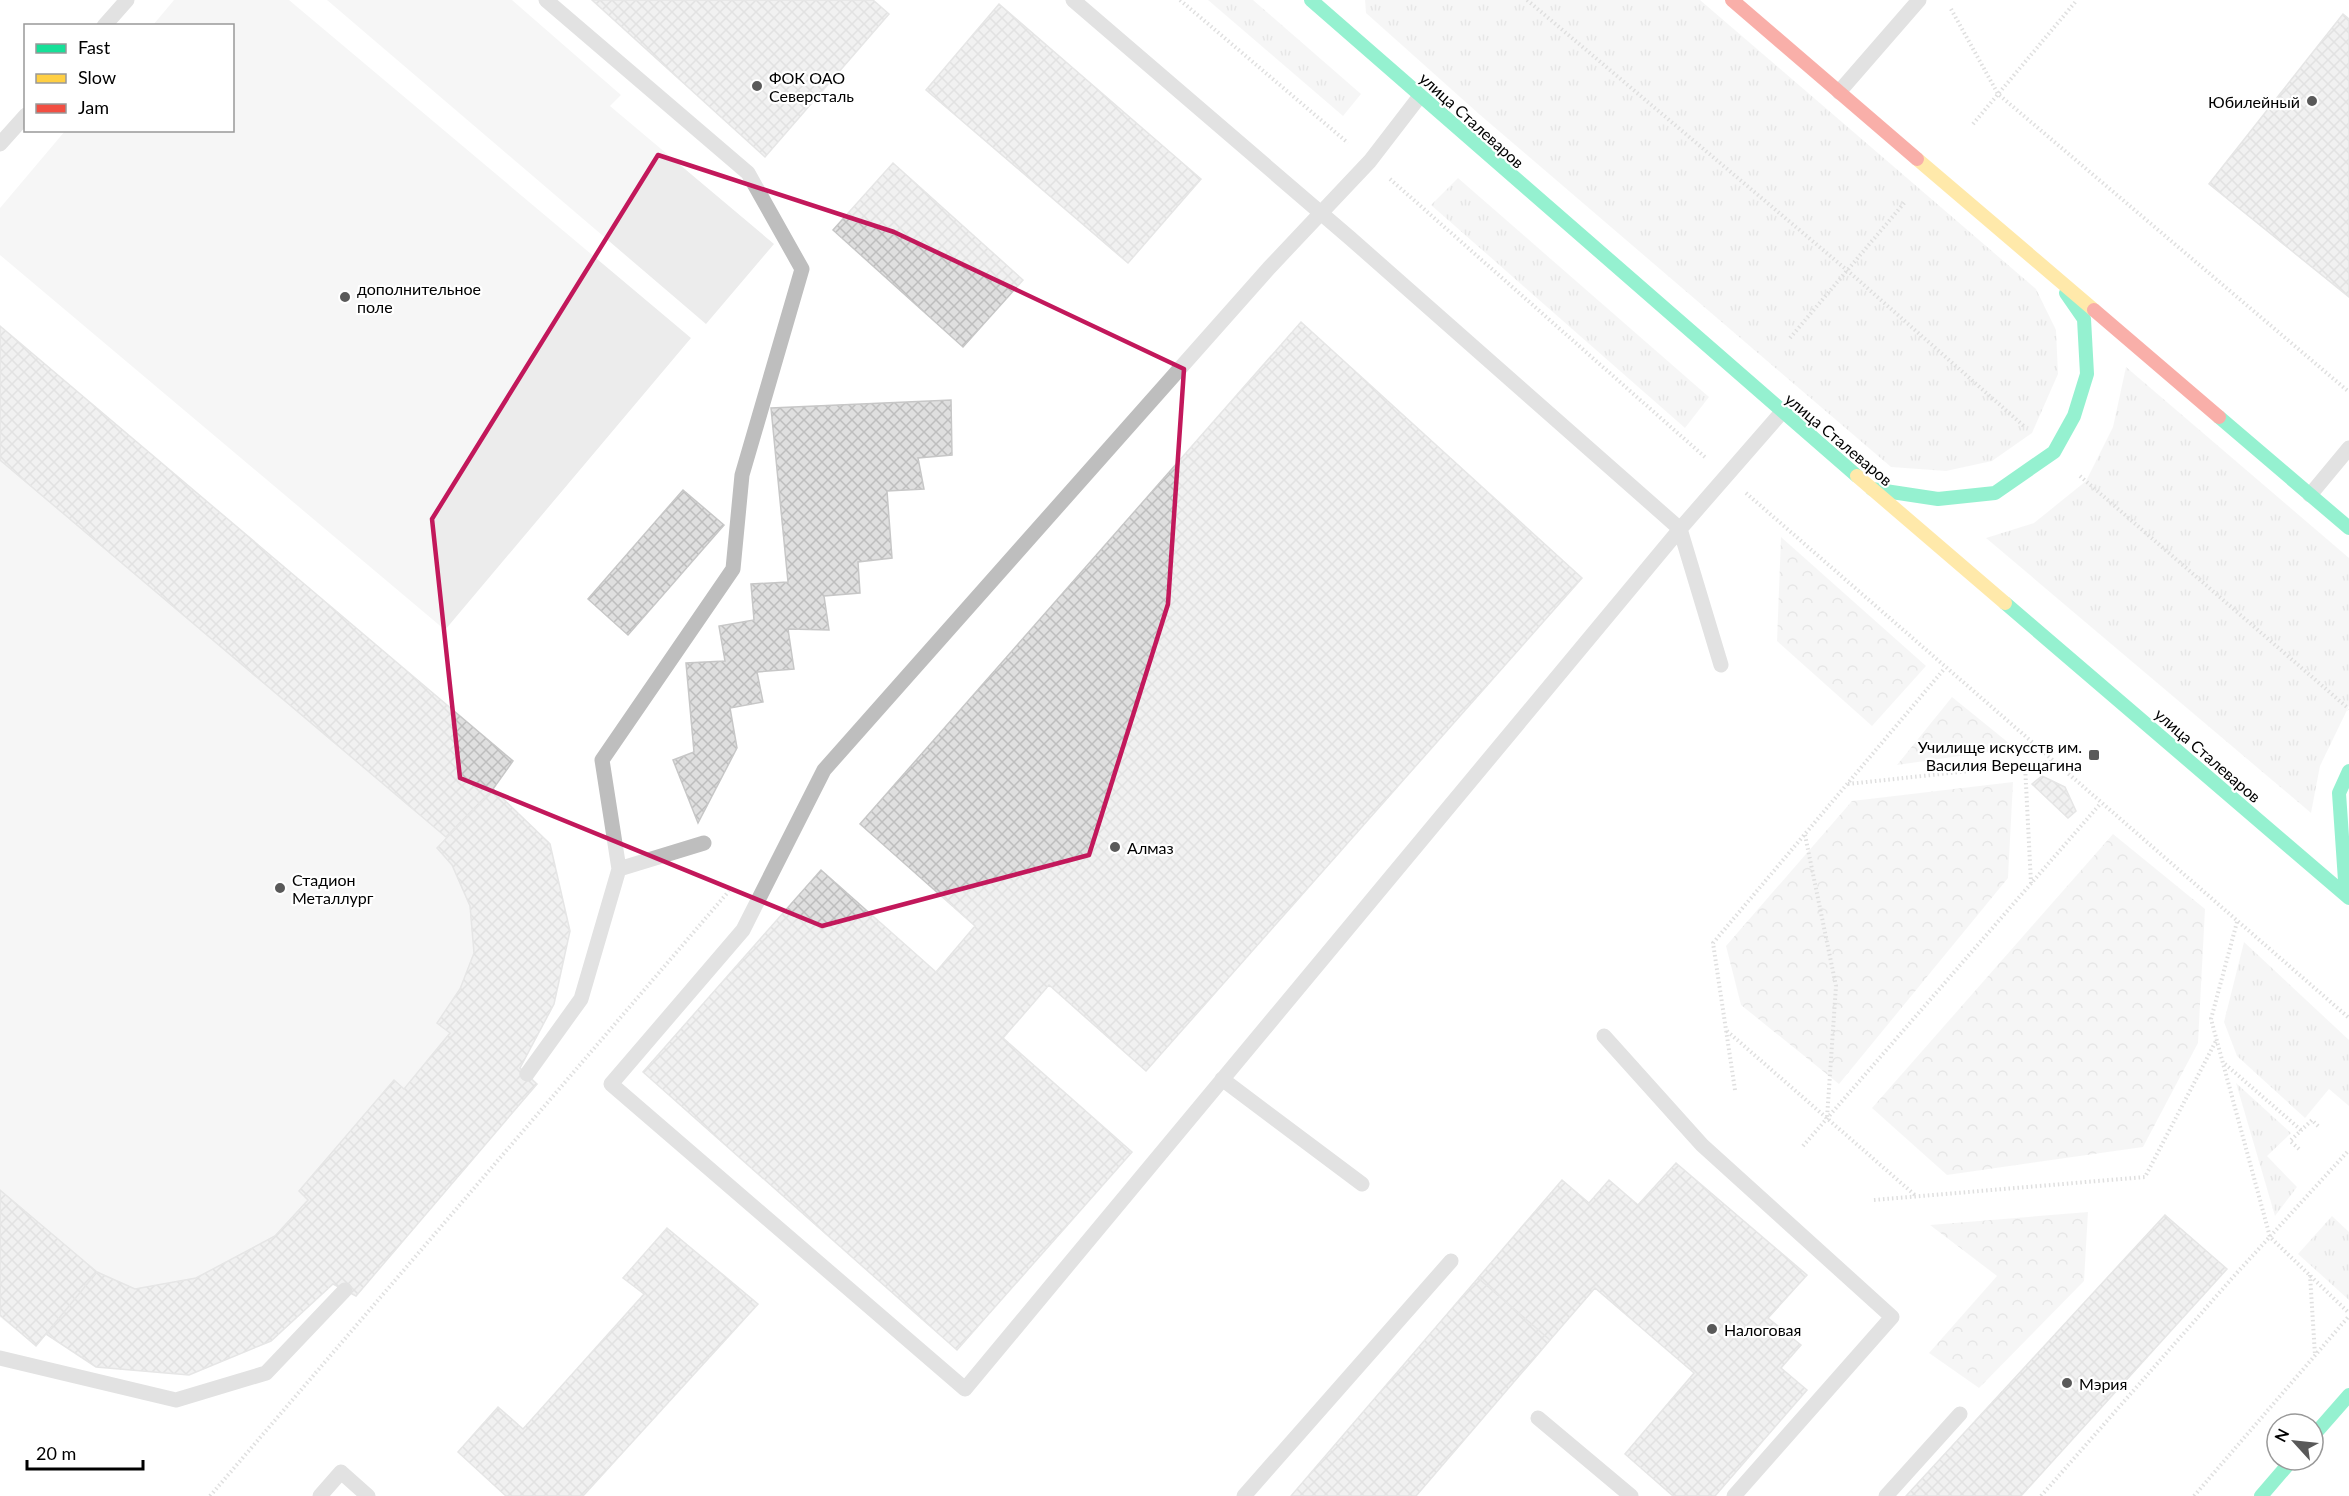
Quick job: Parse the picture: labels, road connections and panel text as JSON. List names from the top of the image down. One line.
{"streets":{"main road":["улица Сталеваров"]},"places":{"other":["ФОК ОАО Северсталь","Юбилейный","дополнительное поле","Алмаз","Стадион Металлург","Налоговая","Мэрия"],"transit":["Училище искусств им. Василия Верещагина"]},"legend":["Fast","Slow","Jam"],"scale_bar":"20 m","north":"top left"}
